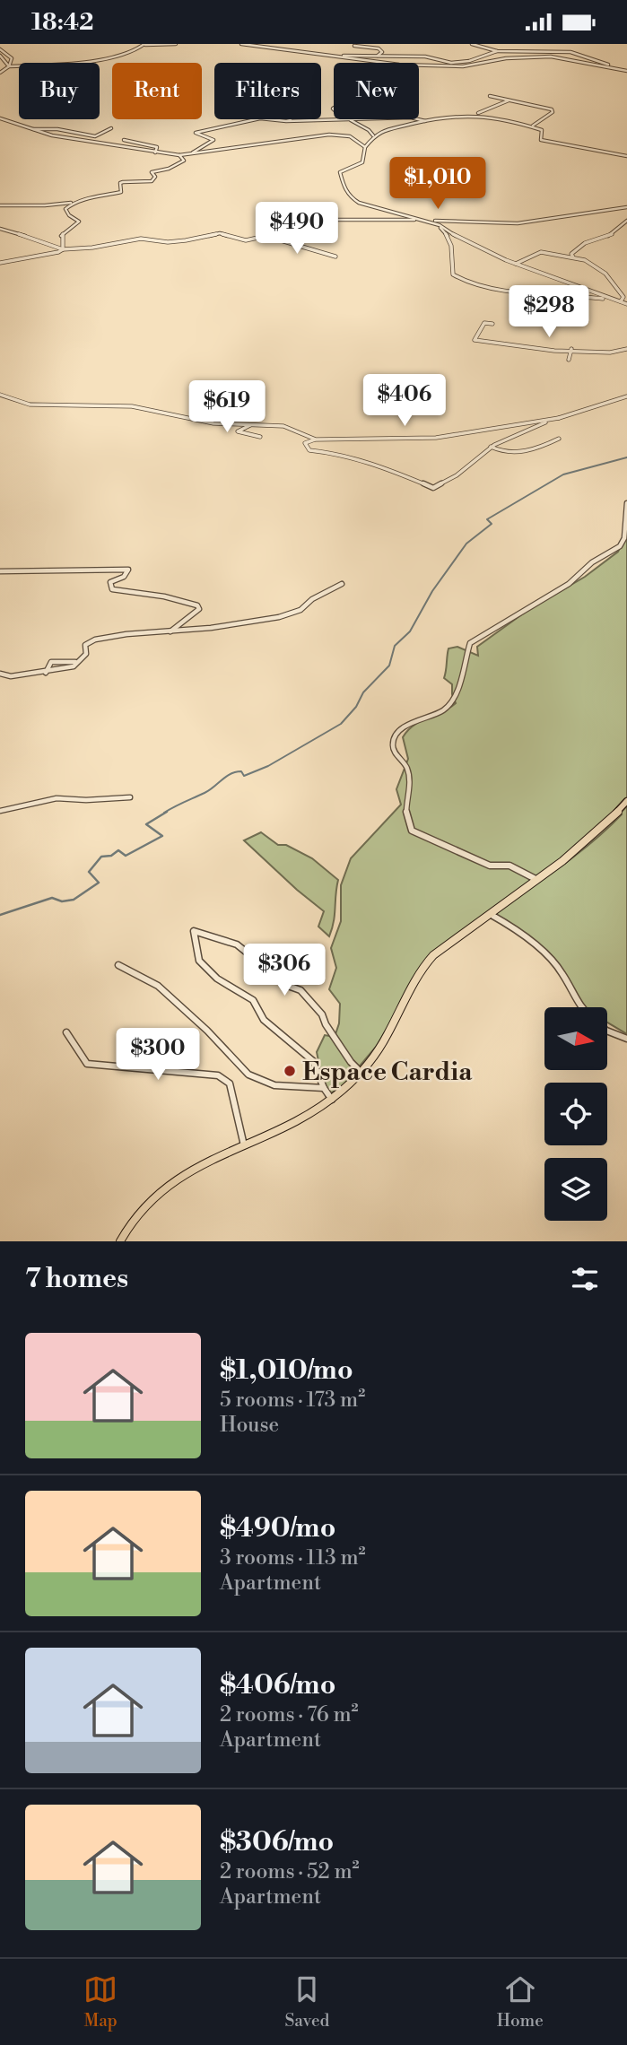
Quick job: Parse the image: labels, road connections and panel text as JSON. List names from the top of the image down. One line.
{"places":["Espace Cardia"],"north":"right","page":{"status":"18:42","chip":["Buy","Rent","Filters","New"],"price":["$1,010","$490","$298","$406","$619","$306","$300"],"heading":"7 homes","list":[{"name":"$1,010/mo","note":"5 rooms · 173 m² · House"},{"name":"$490/mo","note":"3 rooms · 113 m² · Apartment"},{"name":"$406/mo","note":"2 rooms · 76 m² · Apartment"},{"name":"$306/mo","note":"2 rooms · 52 m² · Apartment"}],"tabs":["Map","Saved","Home"]}}
